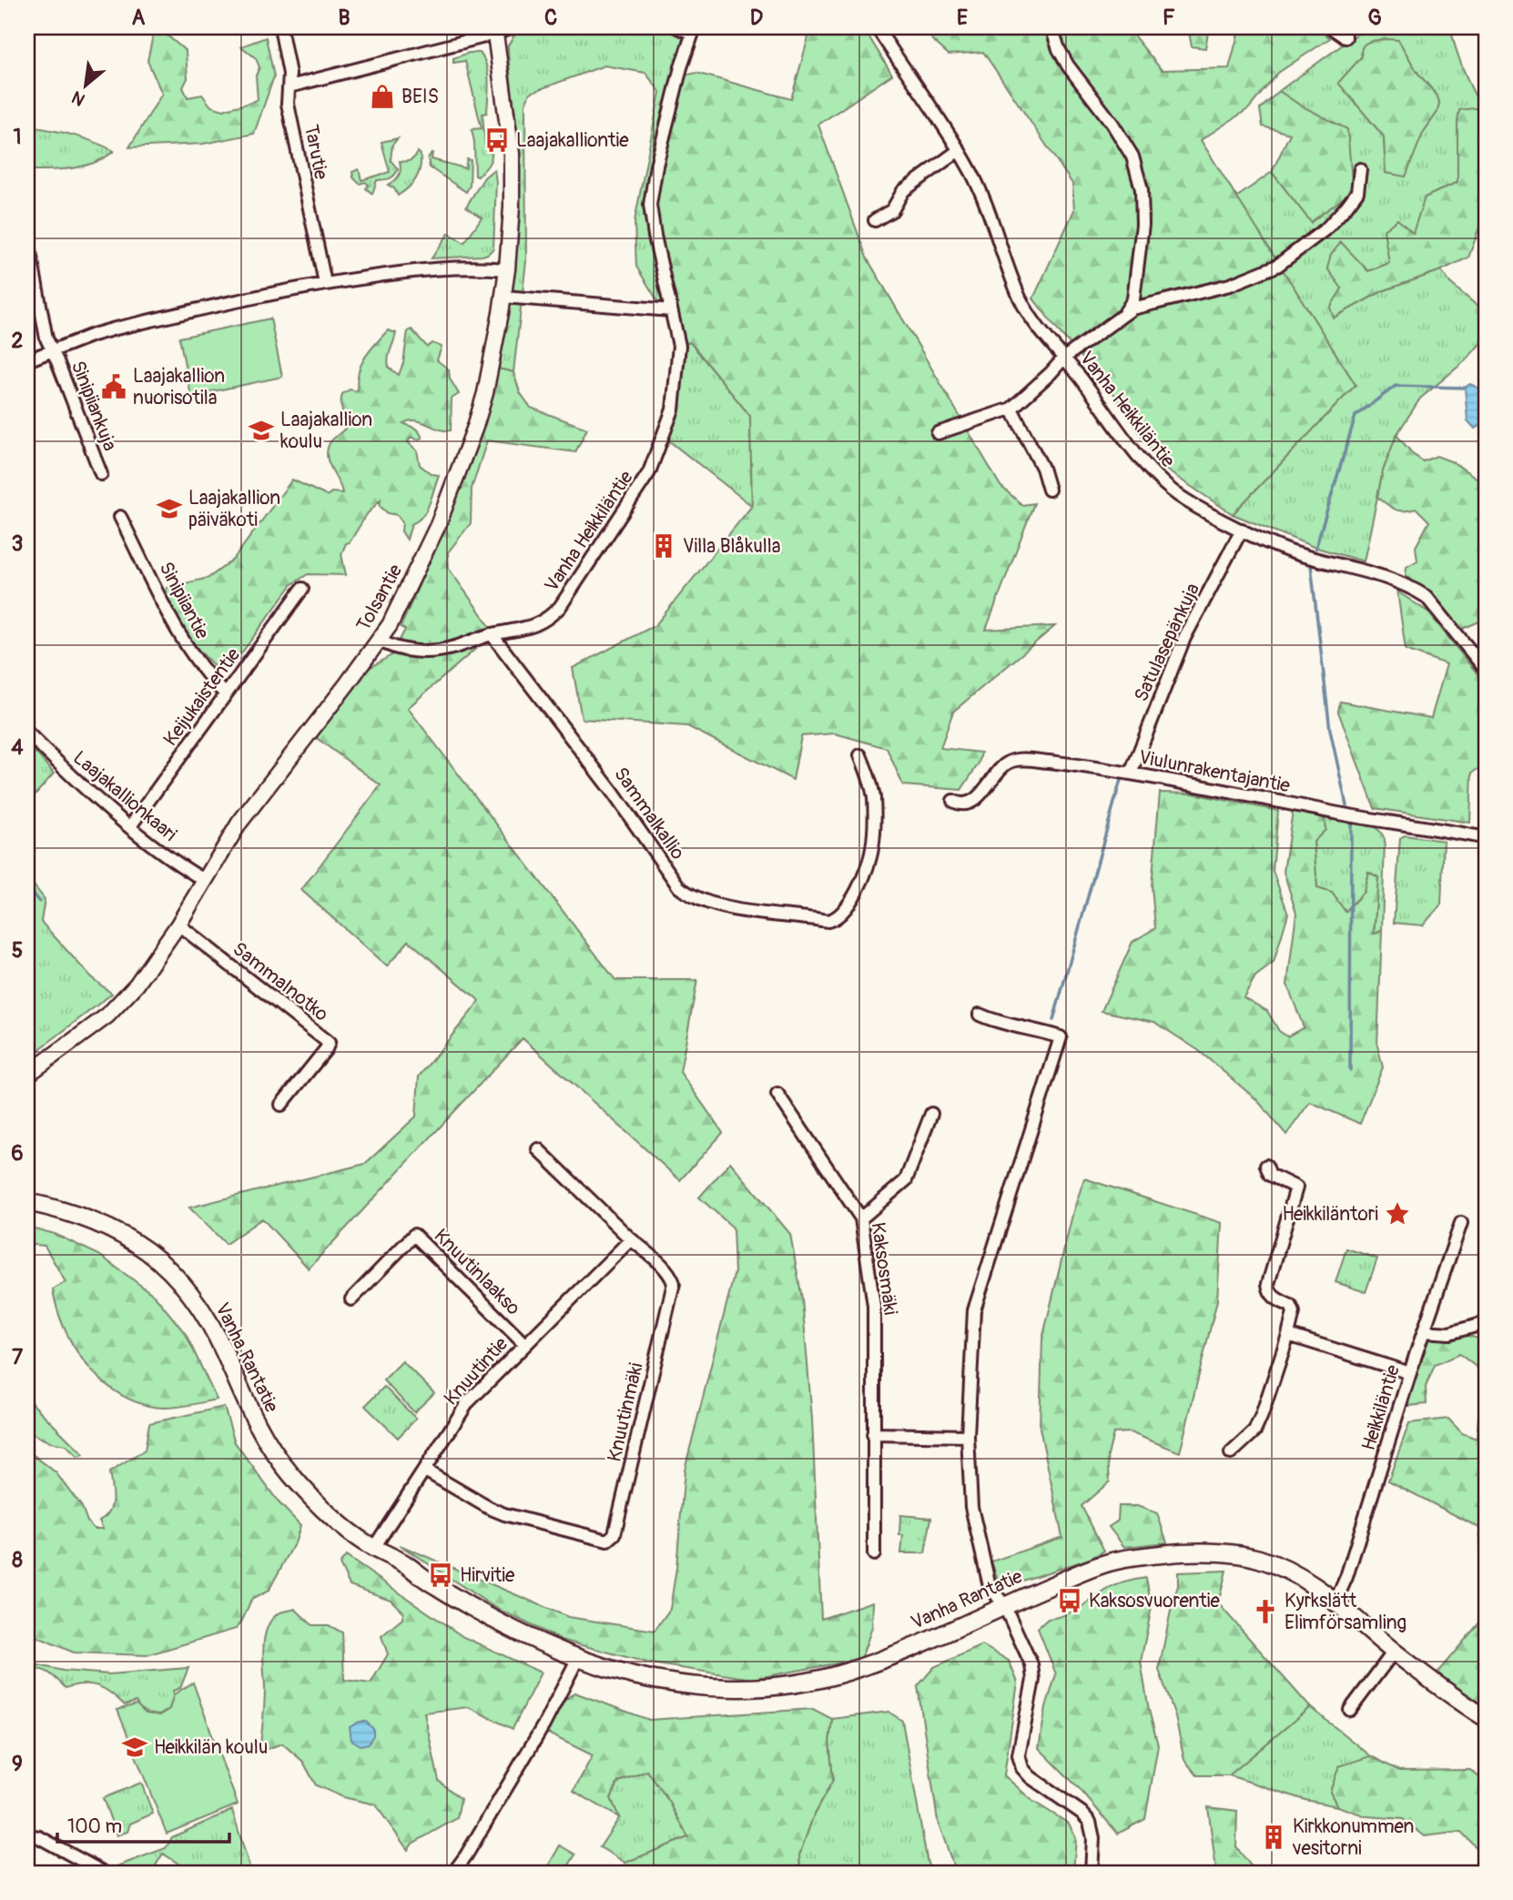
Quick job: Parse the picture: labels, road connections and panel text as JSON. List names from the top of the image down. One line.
{"streets":{"main road":["Vanha Rantatie"],"street":["Tarutie","Sinipiiankuja","Vanha Heikkiläntie","Tolsantie","Sinipiiantie","Satulasepänkuja","Keijukaistentie","Viulunrakentajantie","Laajakallionkaari","Sammalkallio","Sammalnotko","Kaksosmäki","Knuutinlaakso","Knuutintie","Heikkiläntie","Knuutinmäki"]},"crossings":[["Vanha Heikkiläntie","Tolsantie"],["Vanha Heikkiläntie","Satulasepänkuja"],["Vanha Heikkiläntie","Sammalkallio"],["Tolsantie","Laajakallionkaari"],["Tolsantie","Sammalnotko"],["Sinipiiantie","Keijukaistentie"],["Satulasepänkuja","Viulunrakentajantie"],["Keijukaistentie","Laajakallionkaari"],["Knuutinlaakso","Knuutintie"],["Vanha Rantatie","Knuutintie"],["Vanha Rantatie","Heikkiläntie"],["Knuutintie","Knuutinmäki"]],"places":{"shop":["BEIS"],"bus stop":["Laajakalliontie","Hirvitie","Kaksosvuorentie"],"public building":["Laajakallion nuorisotila"],"school or university":["Laajakallion koulu","Laajakallion päiväkoti","Heikkilän koulu"],"building":["Villa Blåkulla","Kirkkonummen vesitorni"],"place":["Heikkiläntori"],"church":["Kyrkslätt Elimförsamling"]},"scale_bar":"100 m","north":"bottom left","grid":{"columns":["A","B","C","D","E","F","G"],"rows":["1","2","3","4","5","6","7","8","9"]}}
